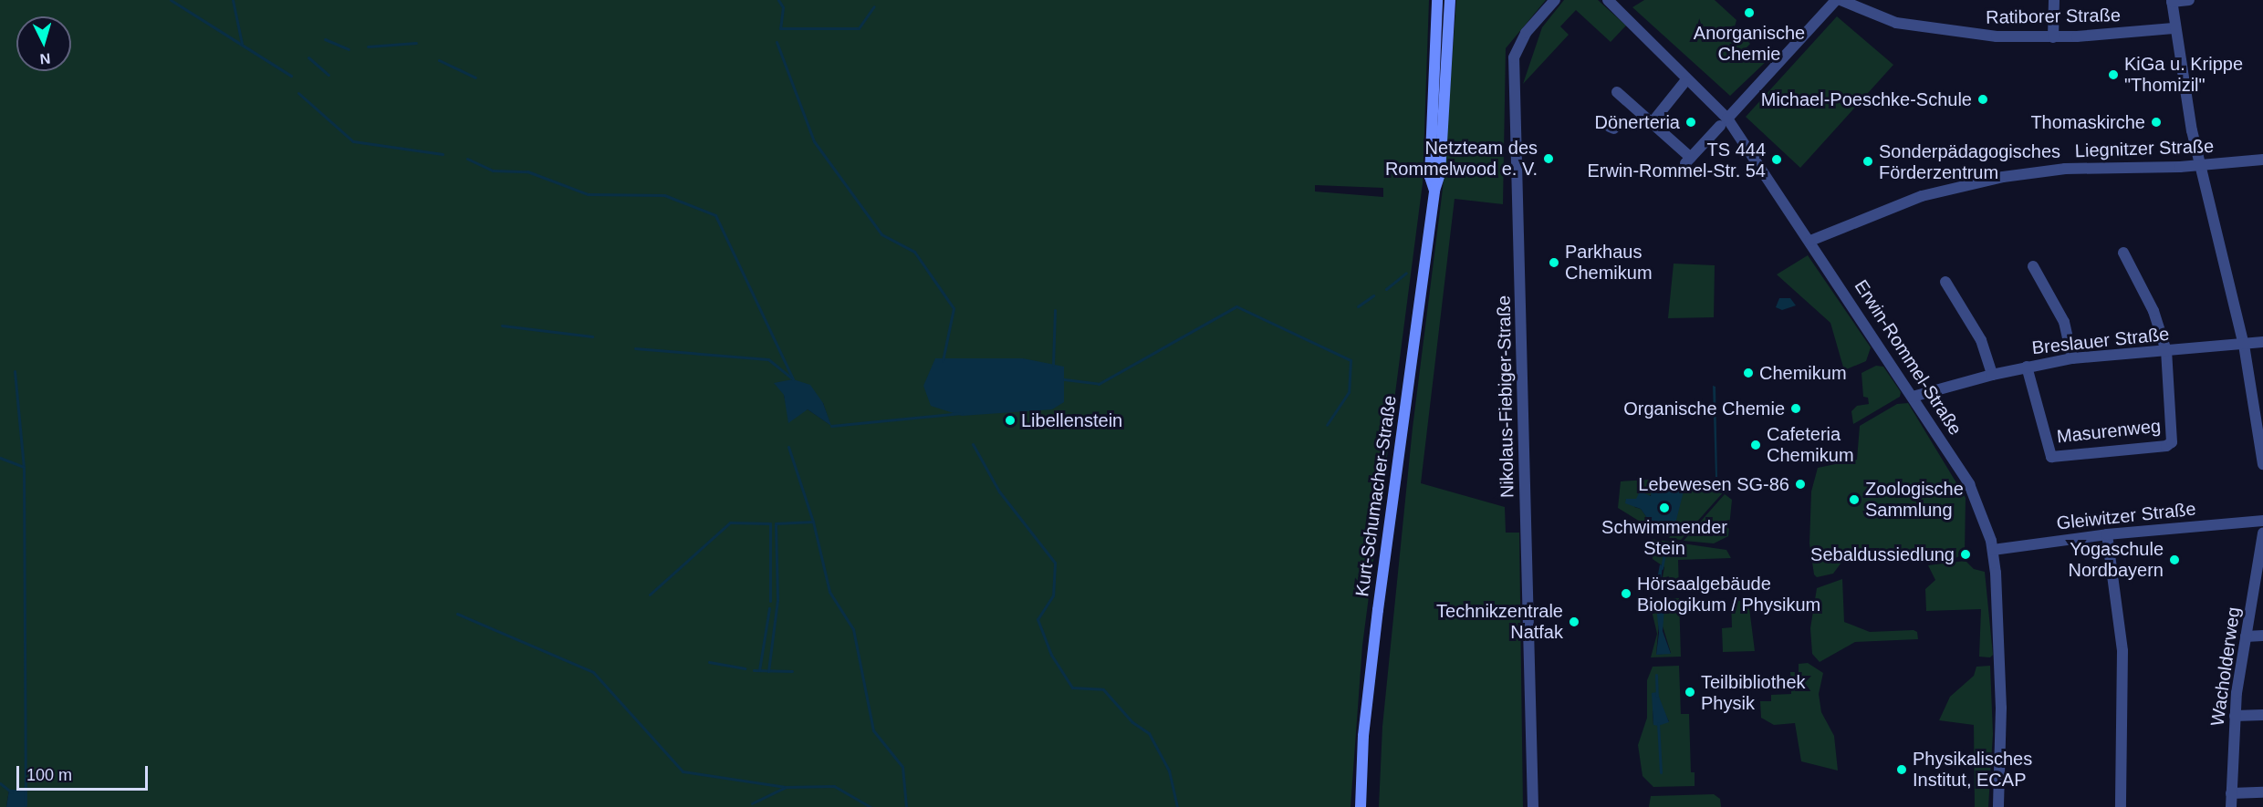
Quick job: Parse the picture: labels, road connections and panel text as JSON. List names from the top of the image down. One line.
{"streets":{"main road":["Kurt-Schumacher-Straße"],"street":["Ratiborer Straße","Liegnitzer Straße","Breslauer Straße","Erwin-Rommel-Straße","Nikolaus-Fiebiger-Straße","Masurenweg","Gleiwitzer Straße","Wacholderweg"]},"crossings":[["Liegnitzer Straße","Erwin-Rommel-Straße"],["Breslauer Straße","Erwin-Rommel-Straße"],["Breslauer Straße","Masurenweg"],["Erwin-Rommel-Straße","Gleiwitzer Straße"],["Gleiwitzer Straße","Wacholderweg"]],"places":["Anorganische Chemie","KiGa u. Krippe \"Thomizil\"","Michael-Poeschke-Schule","Dönerteria","Thomaskirche","Netzteam des Rommelwood e. V.","TS 444 Erwin-Rommel-Str. 54","Sonderpädagogisches Förderzentrum","Parkhaus Chemikum","Chemikum","Organische Chemie","Libellenstein","Cafeteria Chemikum","Lebewesen SG-86","Zoologische Sammlung","Schwimmender Stein","Sebaldussiedlung","Yogaschule Nordbayern","Hörsaalgebäude Biologikum / Physikum","Technikzentrale Natfak","Teilbibliothek Physik","Physikalisches Institut, ECAP"],"scale_bar":"100 m","north":"bottom"}
